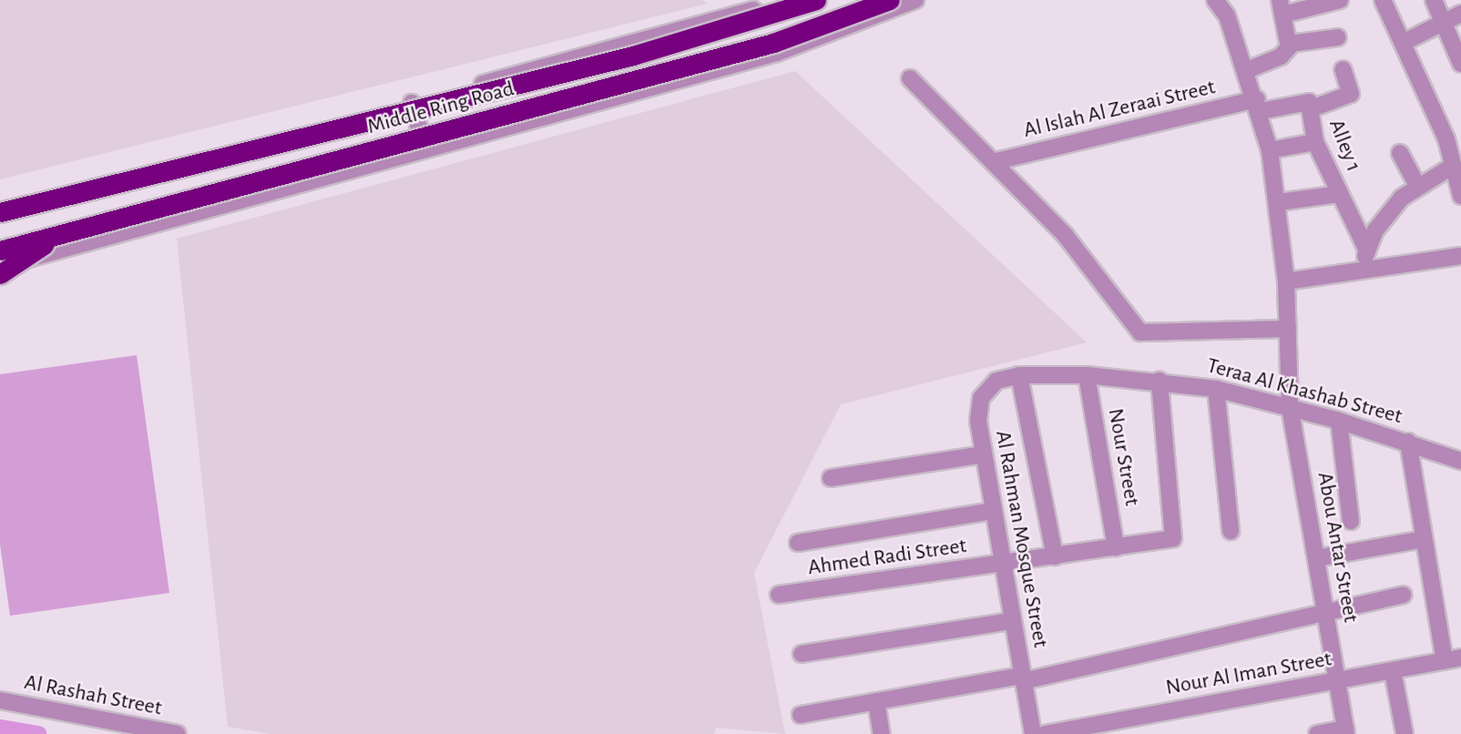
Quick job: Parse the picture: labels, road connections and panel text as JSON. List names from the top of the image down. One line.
{"streets":{"highway":["Middle Ring Road"],"street":["Al Islah Al Zeraai Street","Alley 1","Teraa Al Khashab Street","Nour Street","Al Rahman Mosque Street","Abou Antar Street","Ahmed Radi Street","Nour Al Iman Street","Al Rashah Street"]},"crossings":[["Al Islah Al Zeraai Street","Alley 1"],["Al Islah Al Zeraai Street","Abou Antar Street"],["Alley 1","Abou Antar Street"],["Teraa Al Khashab Street","Nour Street"],["Teraa Al Khashab Street","Al Rahman Mosque Street"],["Teraa Al Khashab Street","Abou Antar Street"],["Teraa Al Khashab Street","Ahmed Radi Street"],["Nour Street","Ahmed Radi Street"],["Al Rahman Mosque Street","Ahmed Radi Street"],["Abou Antar Street","Nour Al Iman Street"]]}
